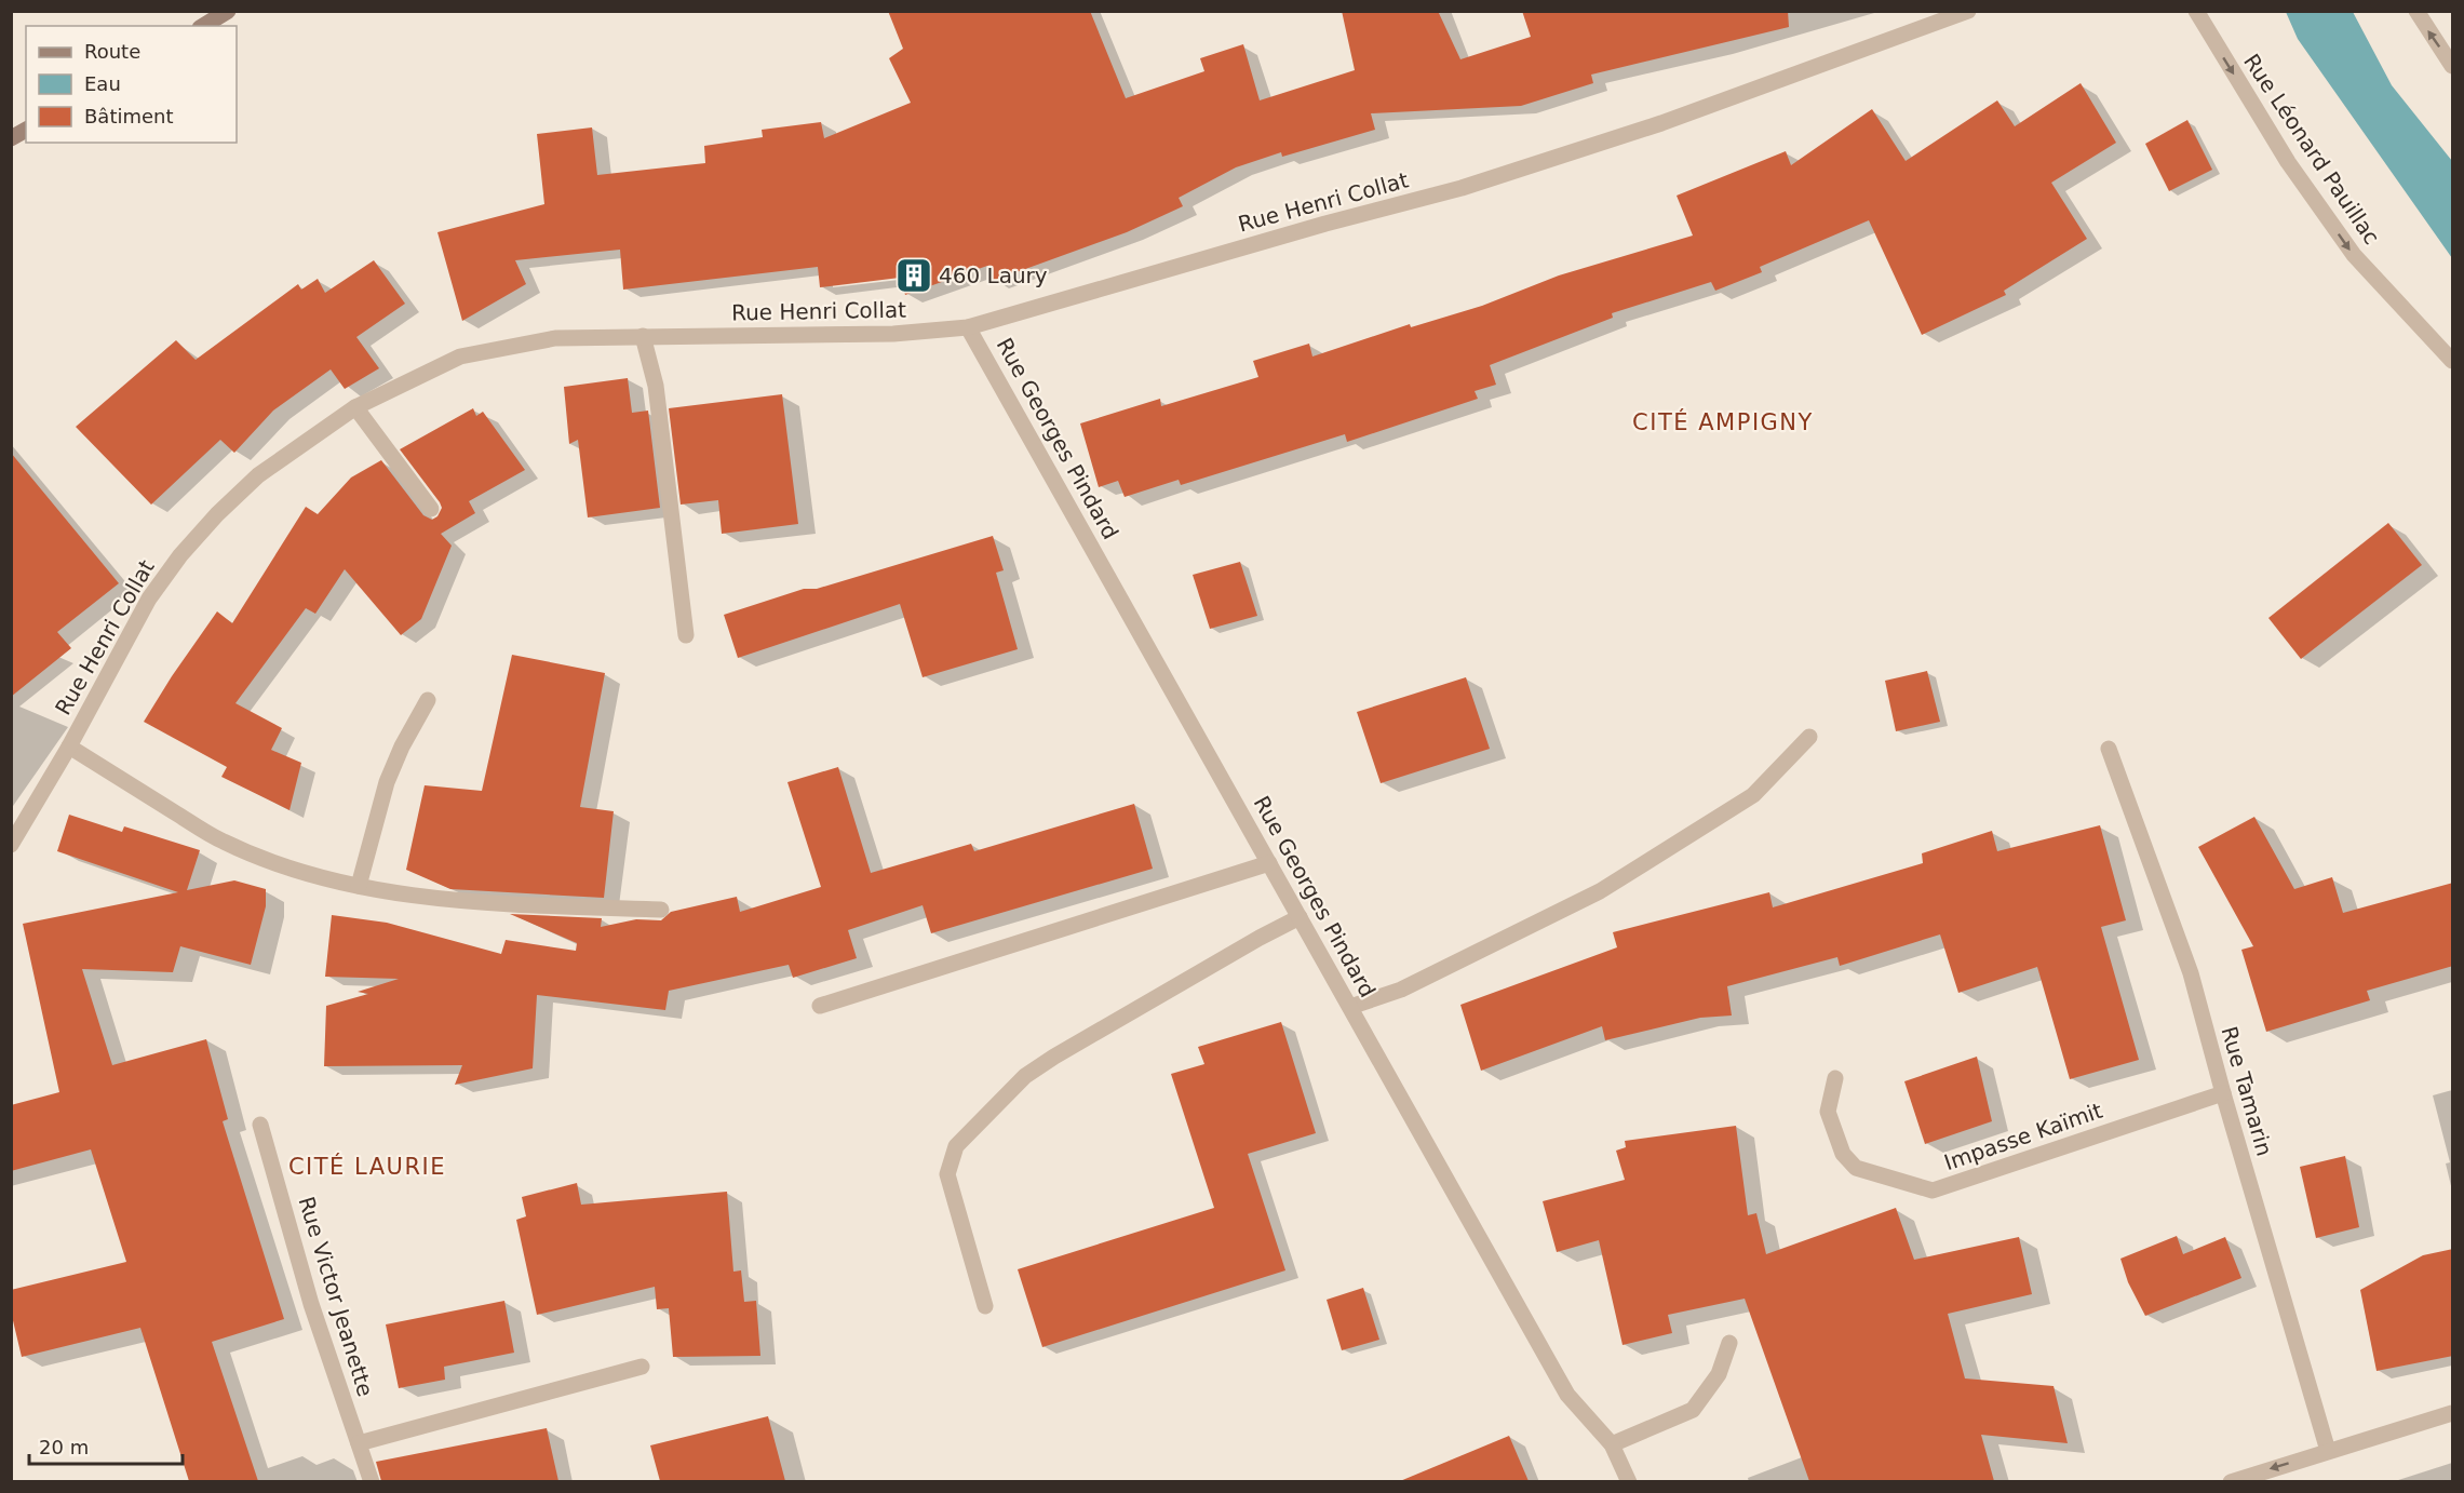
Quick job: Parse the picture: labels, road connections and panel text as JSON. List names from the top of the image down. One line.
{"streets":{"street":["Rue Léonard Pauillac","Rue Henri Collat","Rue Georges Pindard","Rue Tamarin","Impasse Kaïmit","Rue Victor Jeanette"]},"crossings":[["Rue Henri Collat","Rue Georges Pindard"],["Rue Tamarin","Impasse Kaïmit"]],"one_way":["Rue Léonard Pauillac"],"districts":["CITÉ AMPIGNY","CITÉ LAURIE"],"places":{"building":["460 Laury"]},"legend":["Route","Eau","Bâtiment"],"scale_bar":"20 m"}
